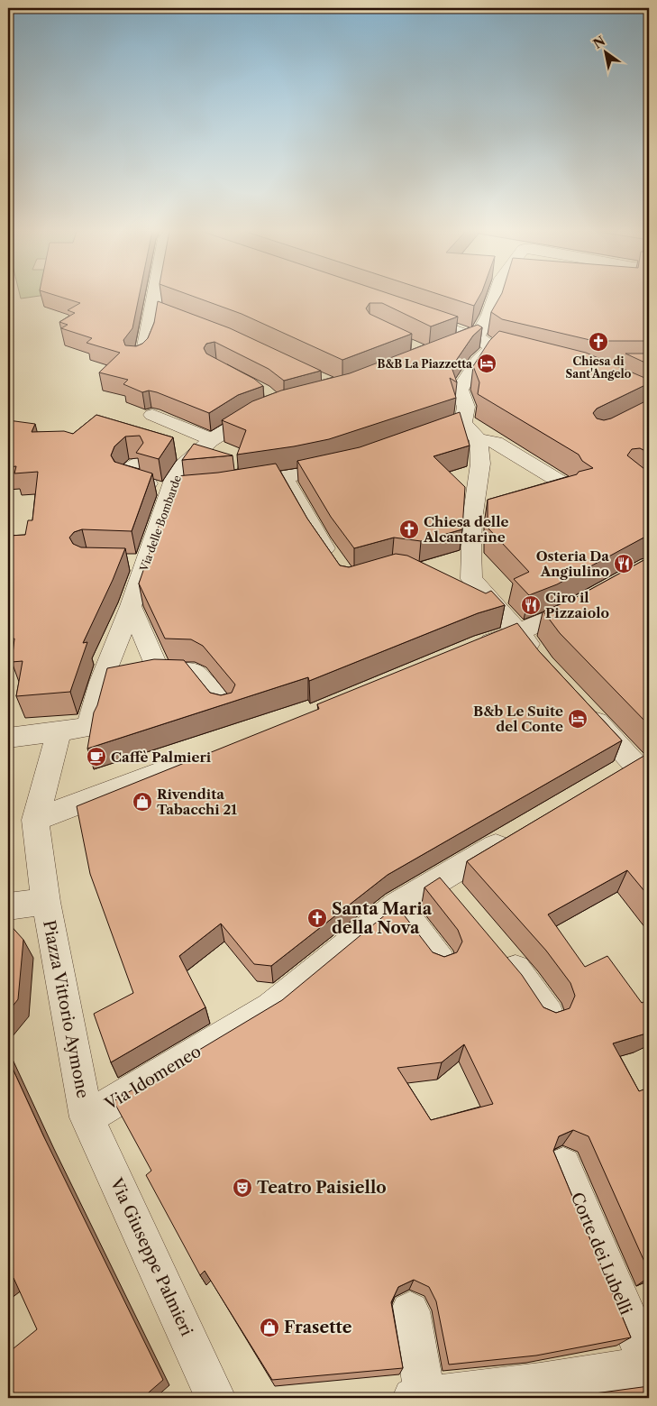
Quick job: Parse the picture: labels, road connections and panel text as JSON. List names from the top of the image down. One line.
{"streets":{"street":["Via delle Bombarde","Piazza Vittorio Aymone","Via Idomeneo","Corte dei Lubelli","Via Giuseppe Palmieri"]},"crossings":[["Via delle Bombarde","Piazza Vittorio Aymone"],["Piazza Vittorio Aymone","Via Idomeneo"],["Piazza Vittorio Aymone","Via Giuseppe Palmieri"],["Via Idomeneo","Via Giuseppe Palmieri"]],"places":{"church":["Chiesa di Sant'Angelo","Chiesa delle Alcantarine","Santa Maria della Nova"],"hotel":["B&B La Piazzetta","B&b Le Suite del Conte"],"restaurant":["Osteria Da Angiulino","Ciro il Pizzaiolo"],"cafe":["Caffè Palmieri"],"shop":["Rivendita Tabacchi 21","Frasette"],"theatre":["Teatro Paisiello"]},"north":"top left"}
